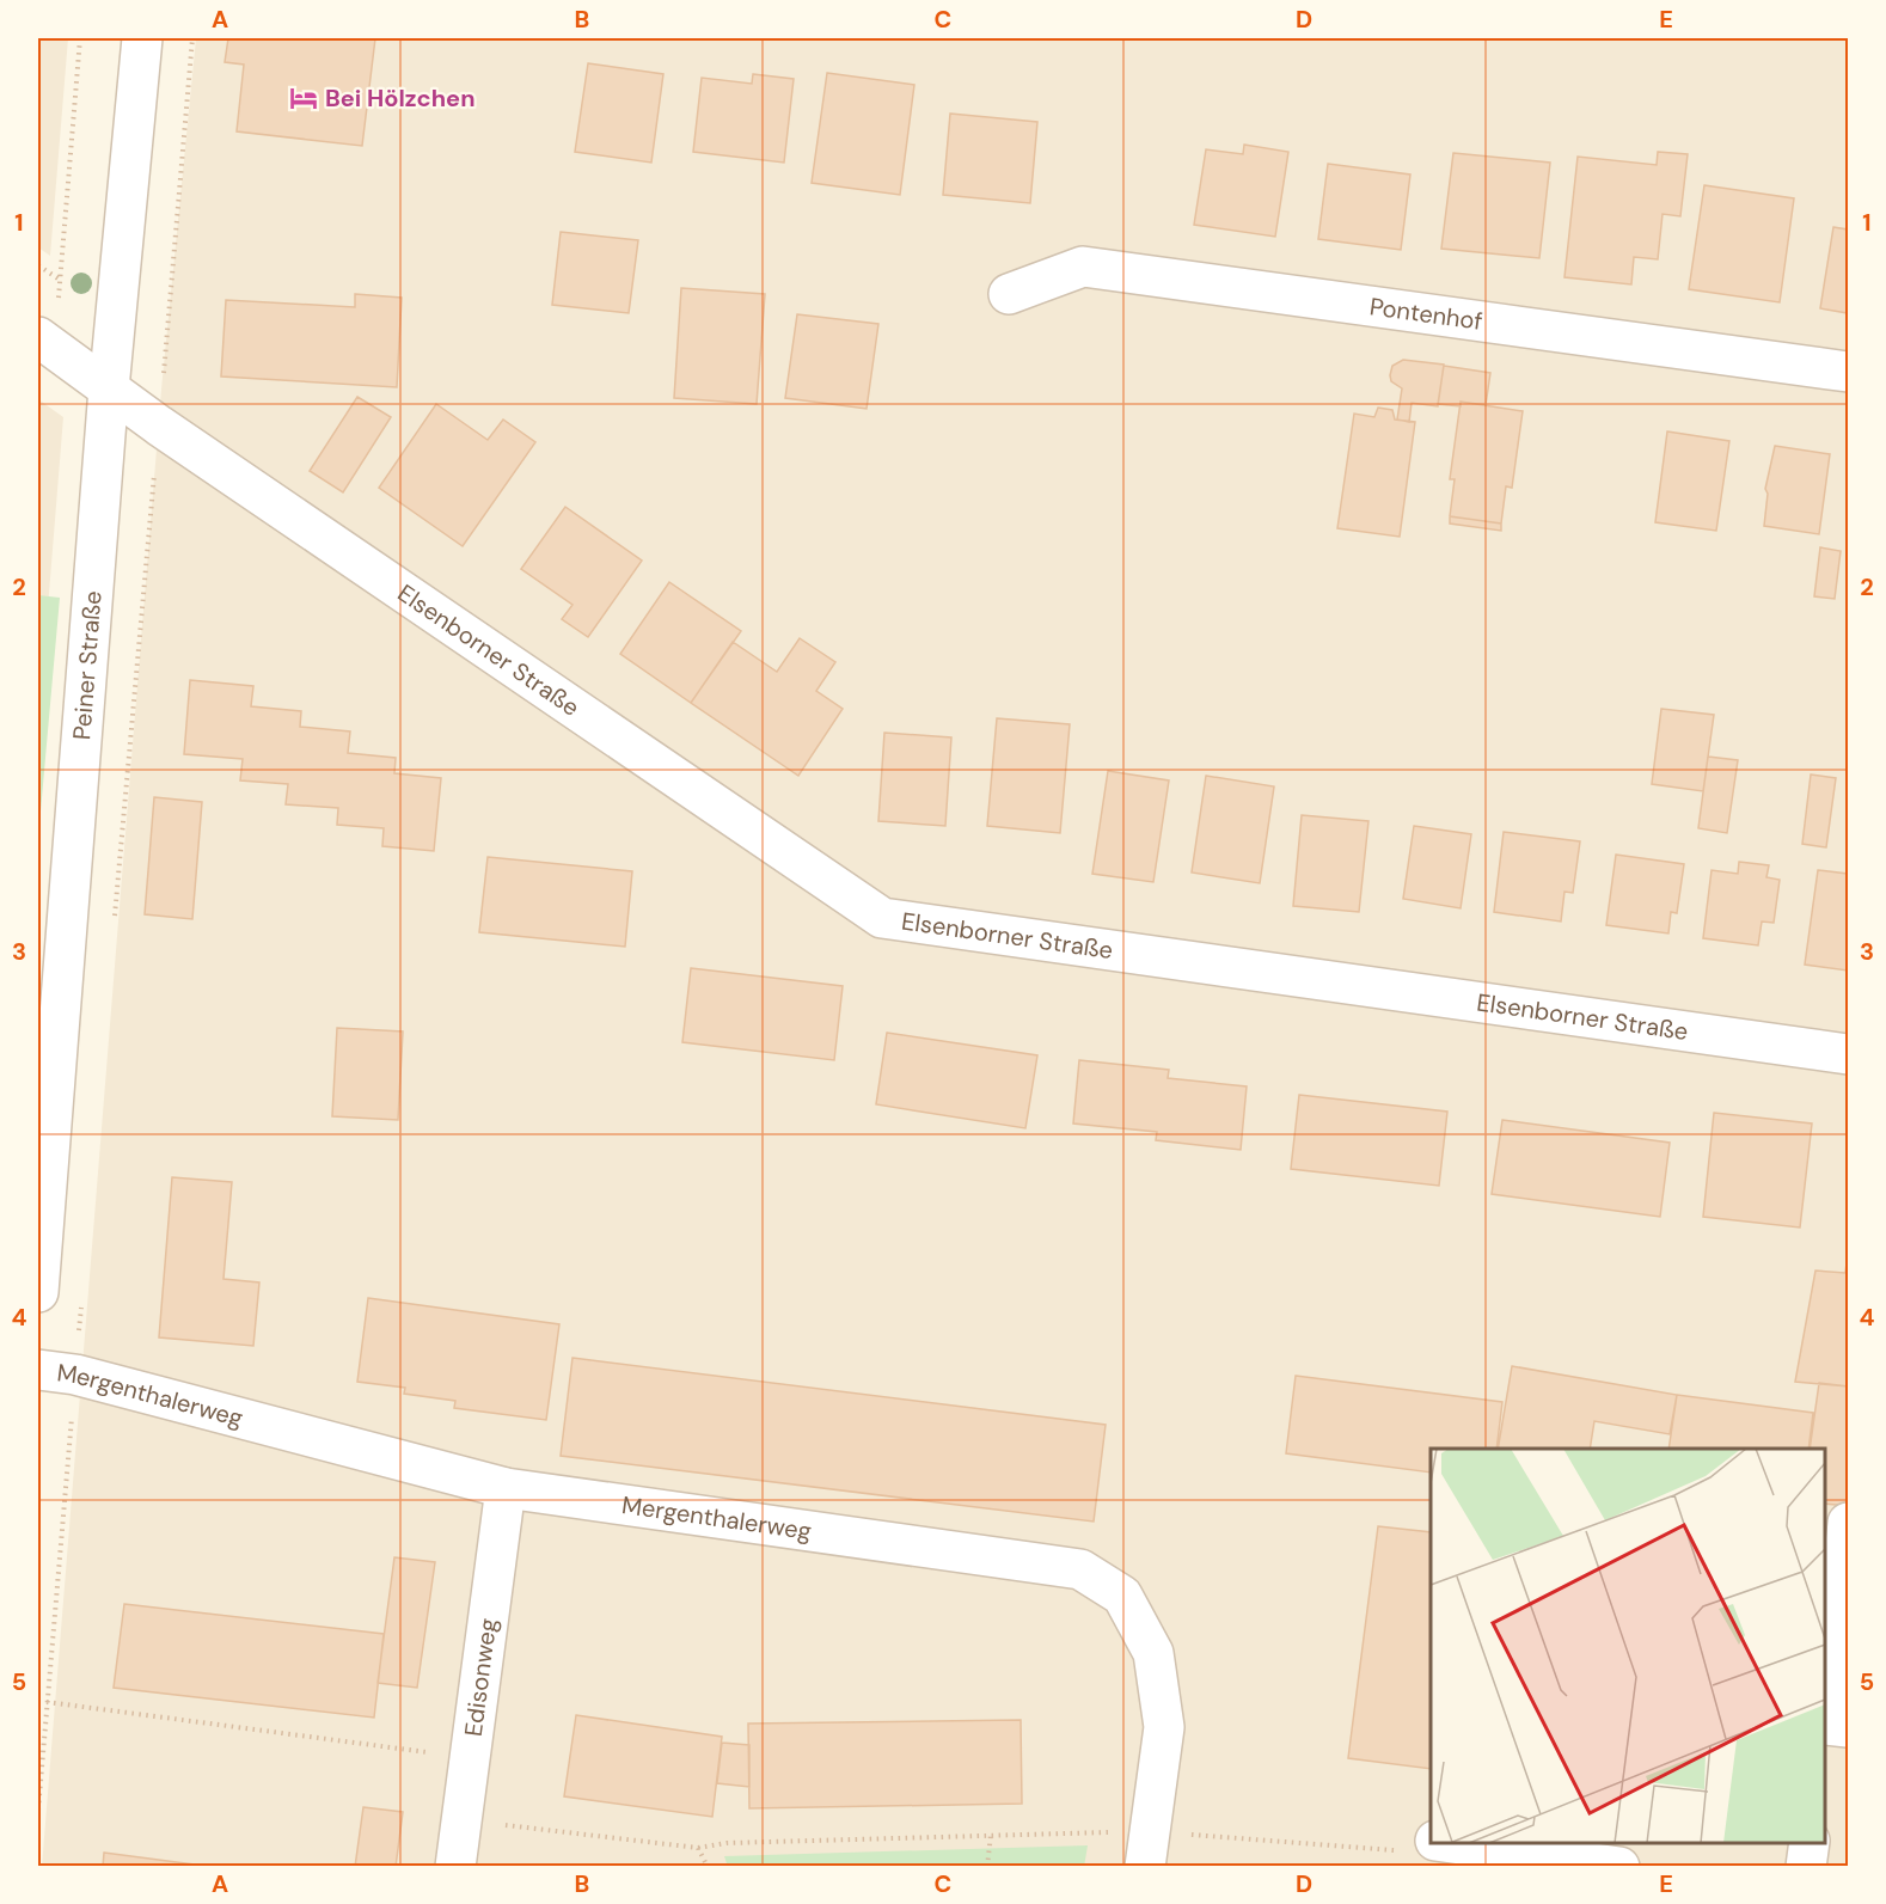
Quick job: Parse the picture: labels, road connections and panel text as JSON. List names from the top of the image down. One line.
{"streets":{"street":["Pontenhof","Elsenborner Straße","Peiner Straße","Mergenthalerweg","Edisonweg"]},"crossings":[["Elsenborner Straße","Peiner Straße"],["Mergenthalerweg","Edisonweg"]],"places":{"hotel":["Bei Hölzchen"]},"grid":{"columns":["A","B","C","D","E"],"rows":["1","2","3","4","5"]}}
